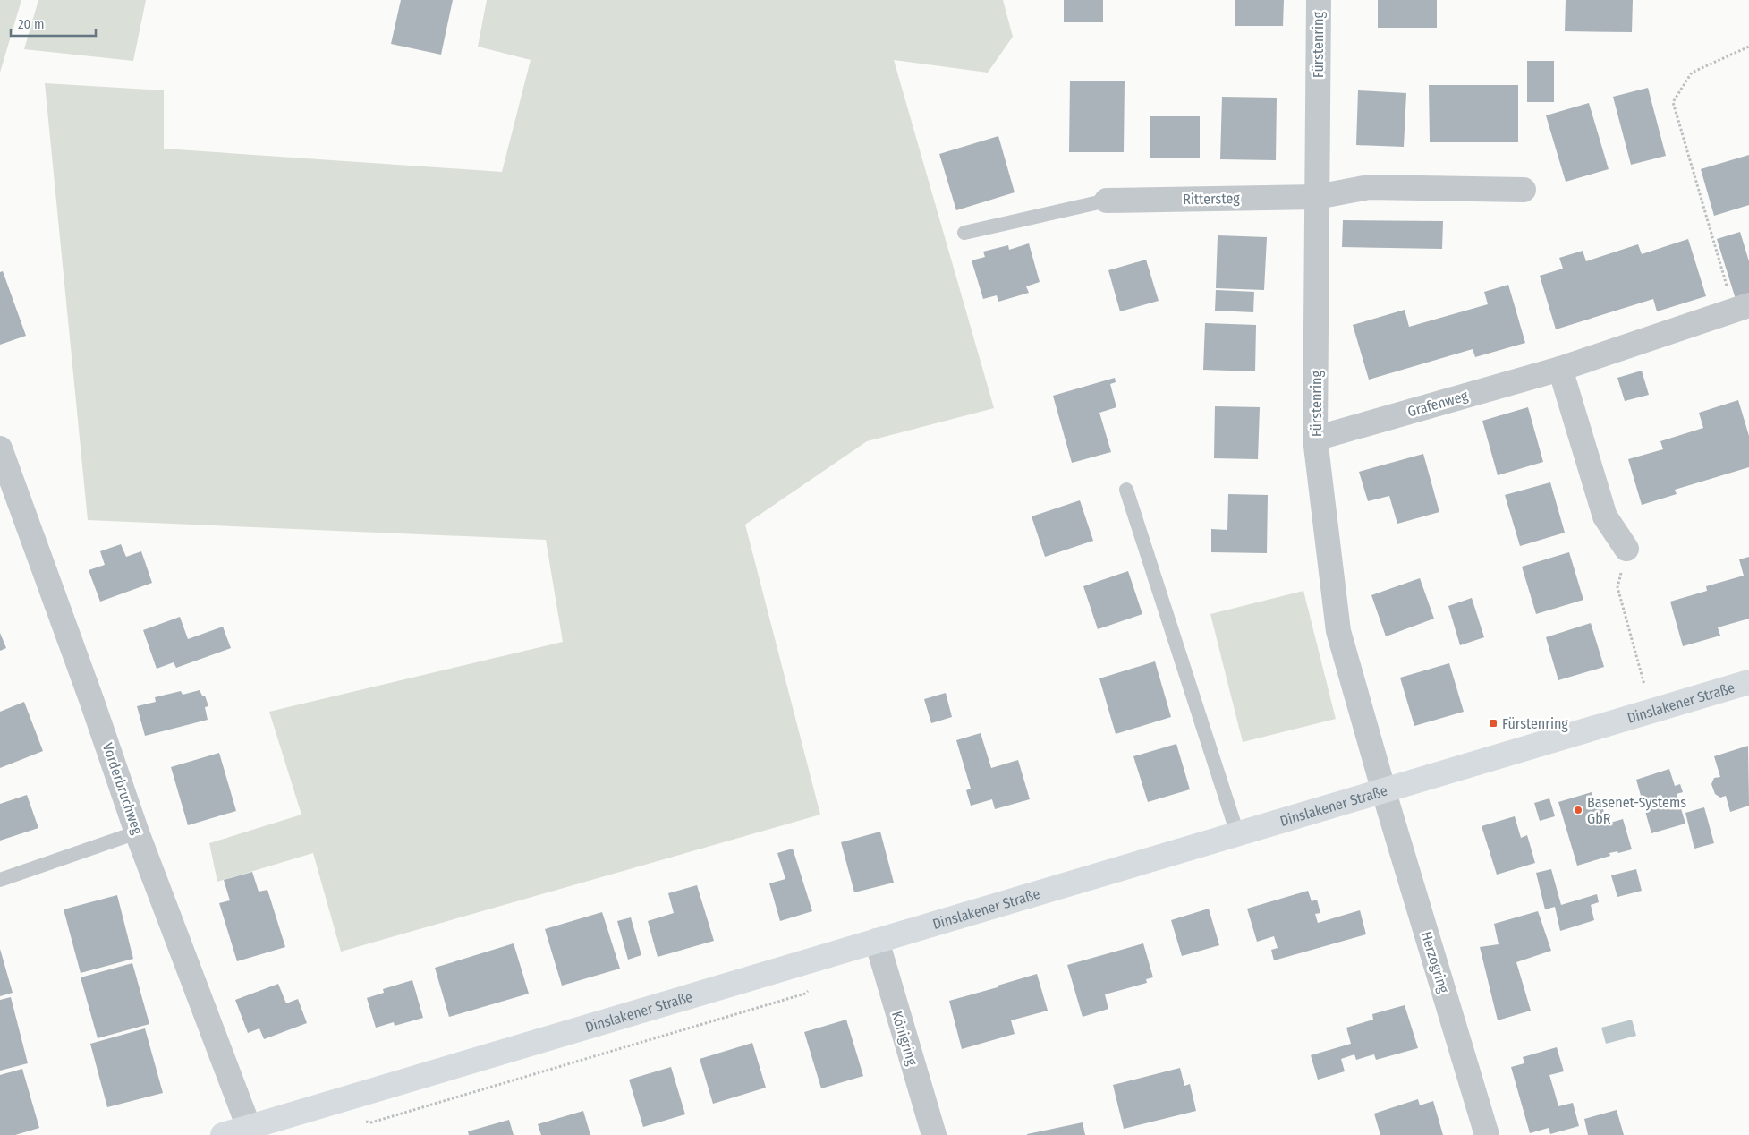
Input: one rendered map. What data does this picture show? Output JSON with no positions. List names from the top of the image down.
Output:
{
  "streets": {
    "main road": ["Dinslakener Straße"],
    "street": [
      "Fürstenring",
      "Rittersteg",
      "Grafenweg",
      "Vorderbruchweg",
      "Herzogring",
      "Königring"
    ]
  },
  "crossings": [
    ["Fürstenring", "Rittersteg"],
    ["Fürstenring", "Grafenweg"],
    ["Fürstenring", "Dinslakener Straße"],
    ["Fürstenring", "Herzogring"],
    ["Dinslakener Straße", "Vorderbruchweg"],
    ["Dinslakener Straße", "Herzogring"],
    ["Dinslakener Straße", "Königring"]
  ],
  "places": {
    "transit": ["Fürstenring"],
    "other": ["Basenet-Systems GbR"]
  },
  "scale_bar": "20 m"
}
